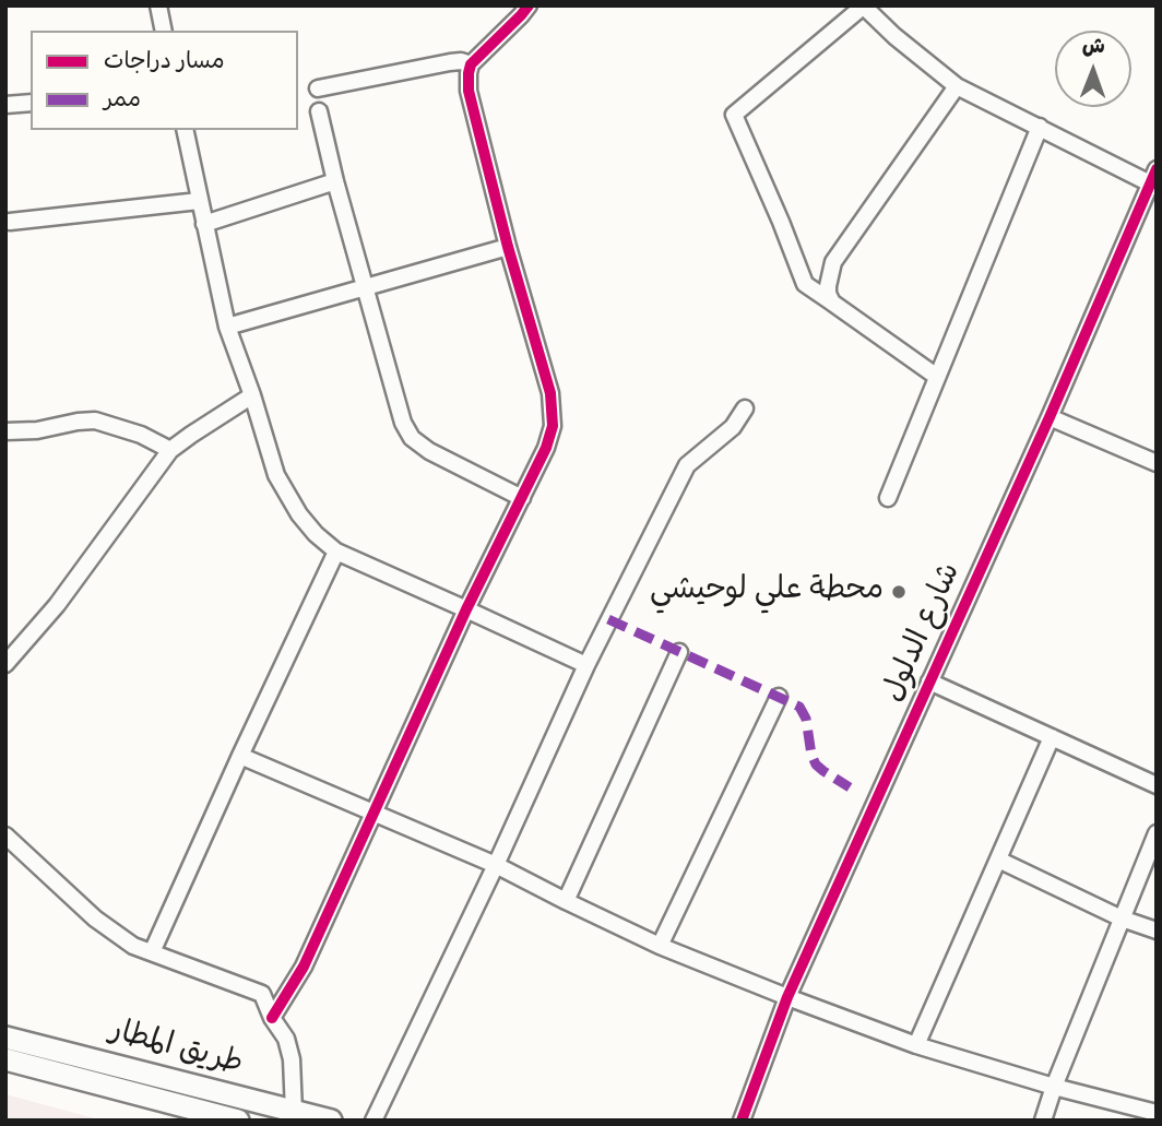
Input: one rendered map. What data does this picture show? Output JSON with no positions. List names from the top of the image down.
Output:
{
  "streets": {
    "highway": ["طريق المطار"],
    "street": ["شارع الدلول"]
  },
  "places": ["محطة علي لوحيشي"],
  "legend": ["مسار دراجات", "ممر"],
  "north": "top"
}
